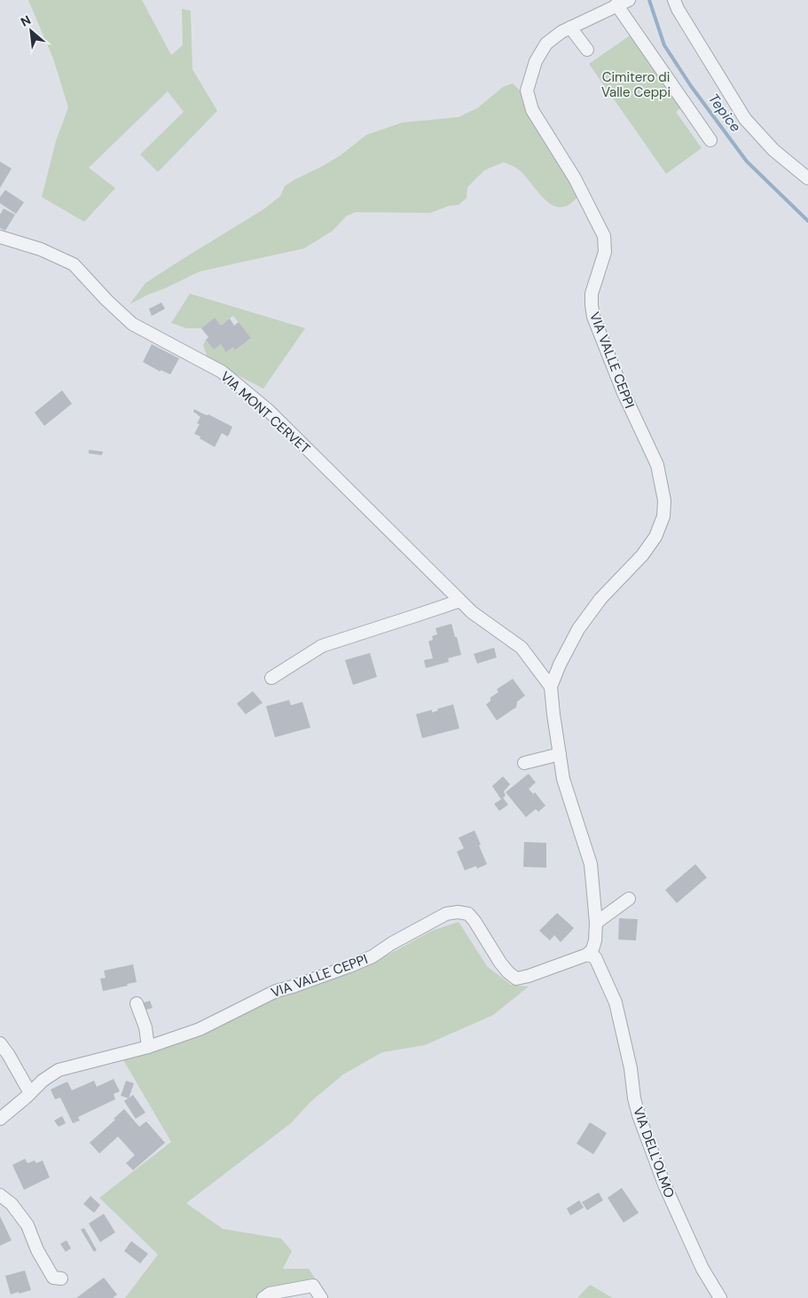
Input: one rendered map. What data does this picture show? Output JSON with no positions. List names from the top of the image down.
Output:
{
  "streets": {
    "street": ["VIA VALLE CEPPI", "VIA MONT CERVET", "VIA DELL'OLMO"]
  },
  "crossings": [
    ["VIA VALLE CEPPI", "VIA MONT CERVET"],
    ["VIA VALLE CEPPI", "VIA DELL'OLMO"]
  ],
  "water": ["Tepice"],
  "parks": ["Cimitero di Valle Ceppi"],
  "north": "top left"
}
